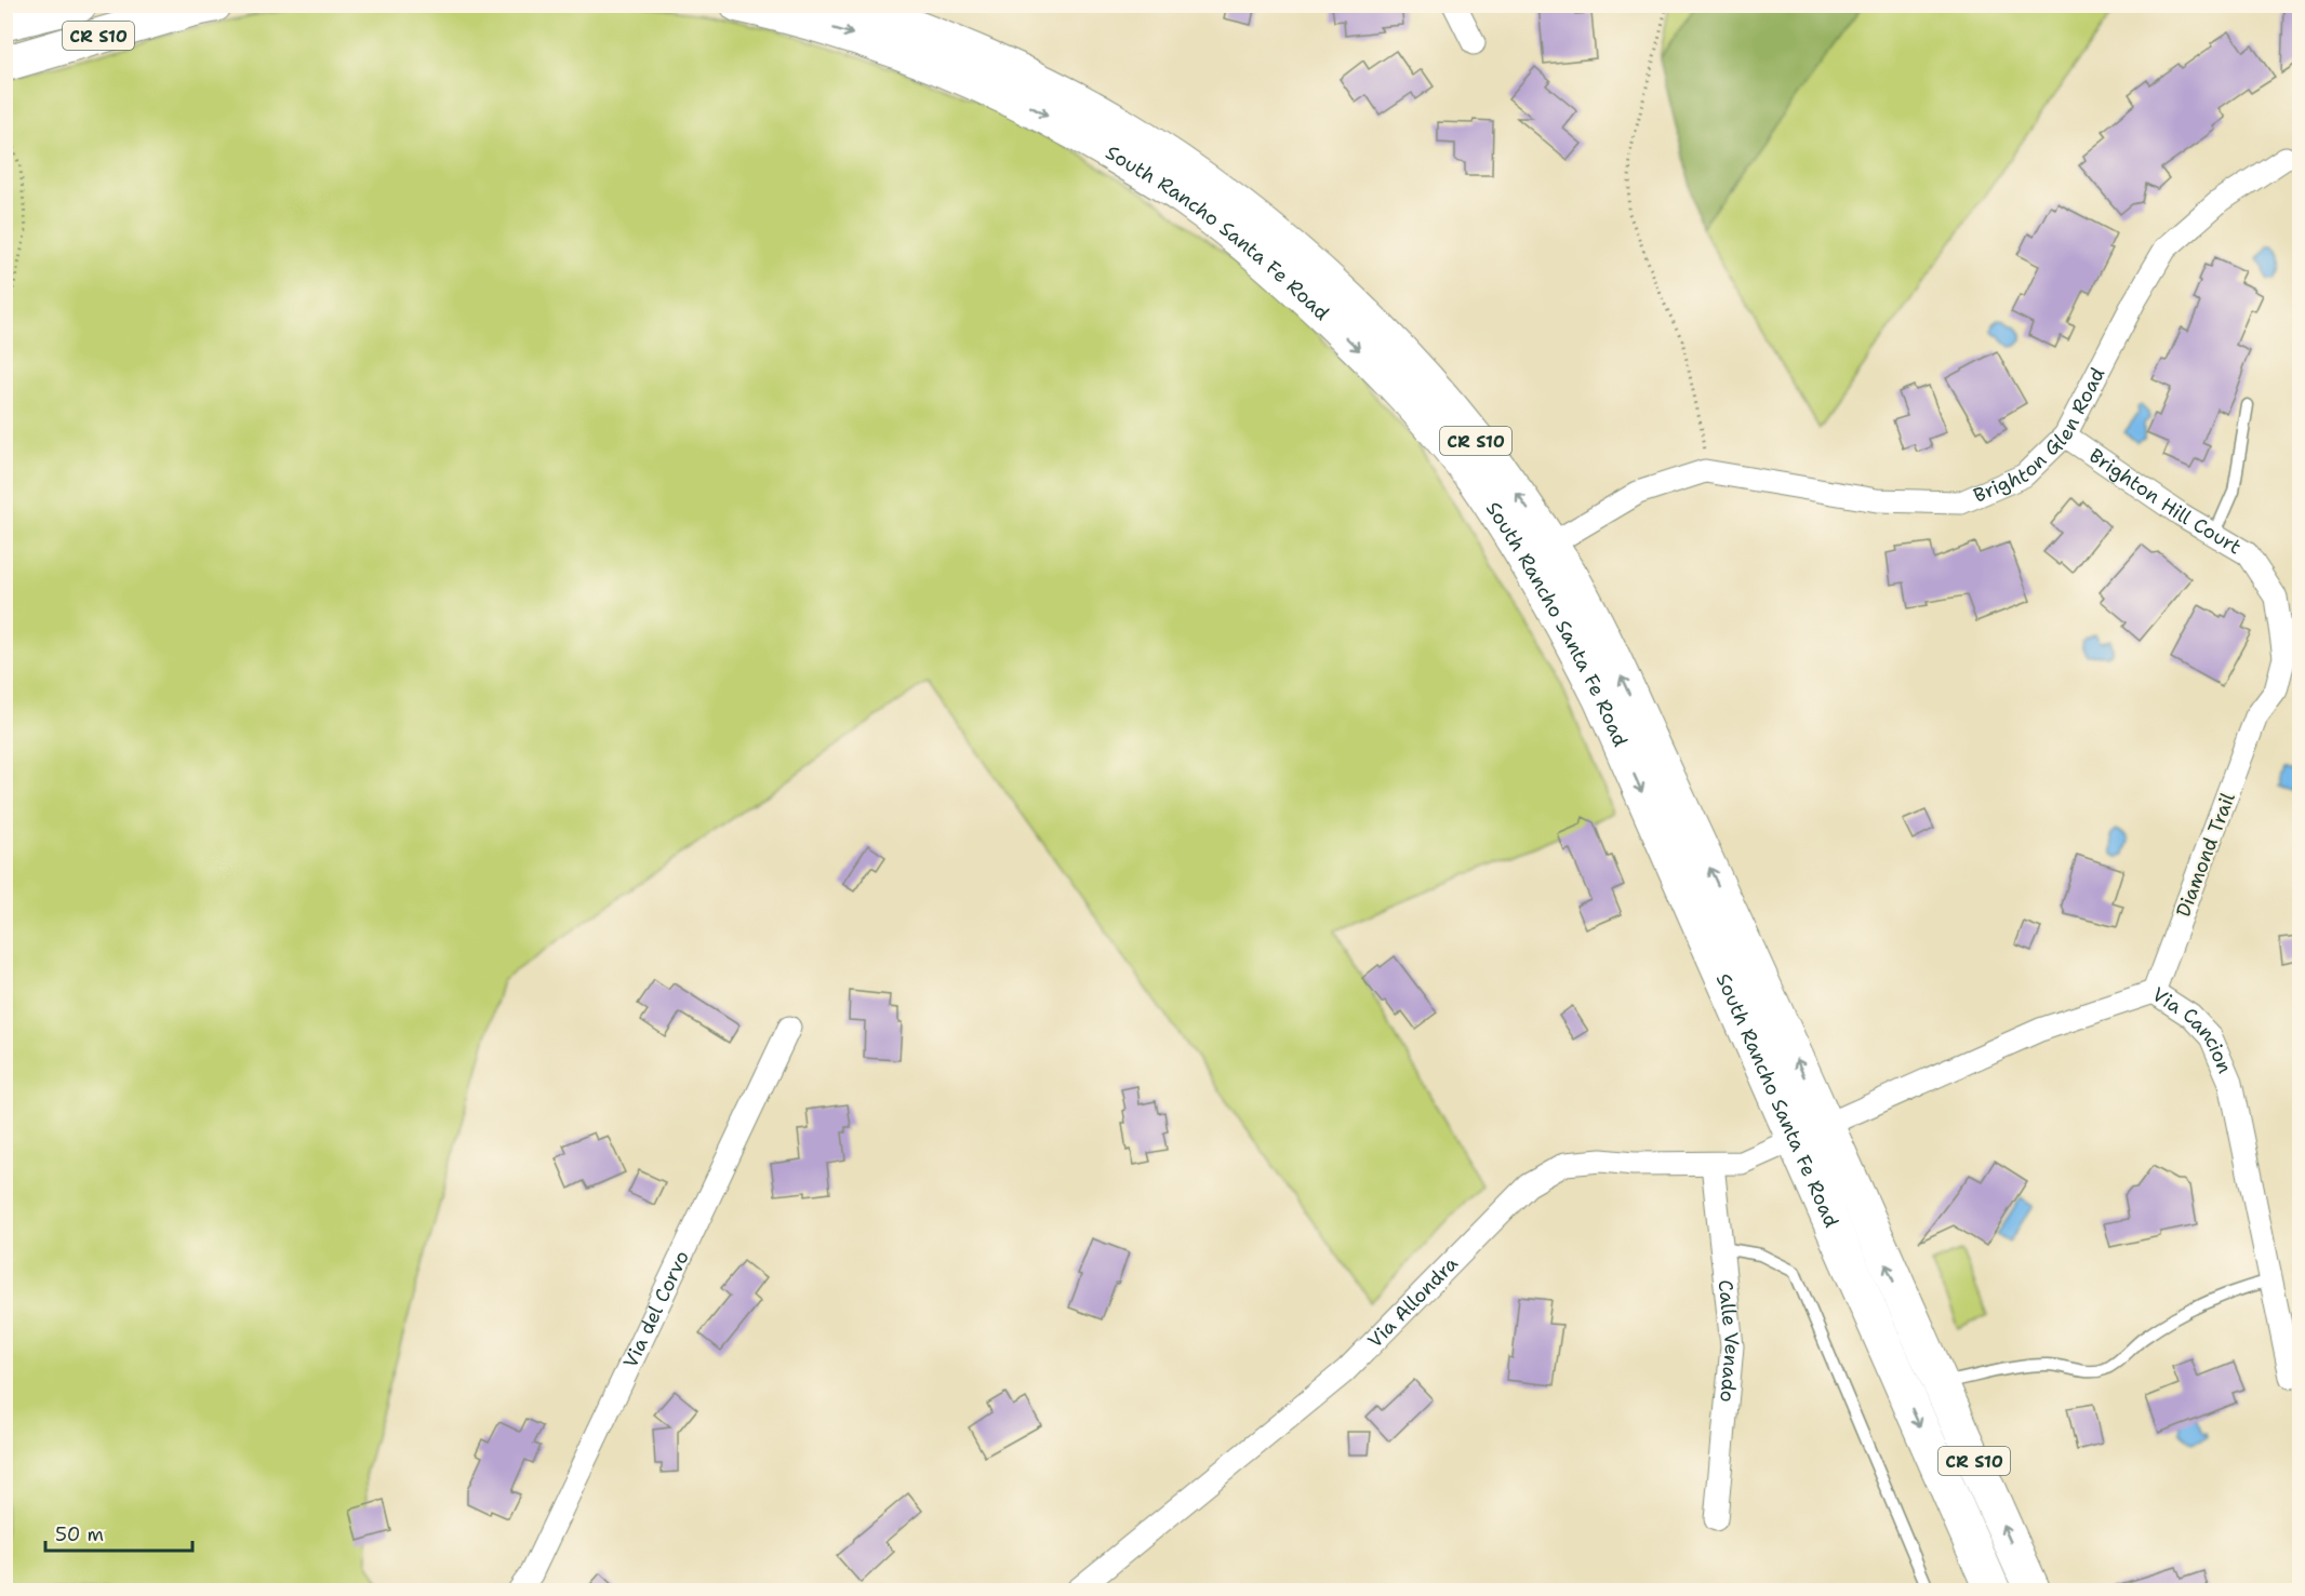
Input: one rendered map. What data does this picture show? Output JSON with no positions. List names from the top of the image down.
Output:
{
  "streets": {
    "main road": ["CR S10", "South Rancho Santa Fe Road"],
    "street": [
      "Brighton Glen Road",
      "Brighton Hill Court",
      "Diamond Trail",
      "Via Cancion",
      "Via Allondra",
      "Via del Corvo",
      "Calle Venado"
    ]
  },
  "crossings": [
    ["South Rancho Santa Fe Road", "Brighton Glen Road"],
    ["South Rancho Santa Fe Road", "Via Cancion"],
    ["South Rancho Santa Fe Road", "Via Allondra"],
    ["Brighton Glen Road", "Brighton Hill Court"],
    ["Brighton Hill Court", "Diamond Trail"],
    ["Diamond Trail", "Via Cancion"],
    ["Via Cancion", "Via Allondra"],
    ["Via Allondra", "Calle Venado"]
  ],
  "scale_bar": "50 m"
}
